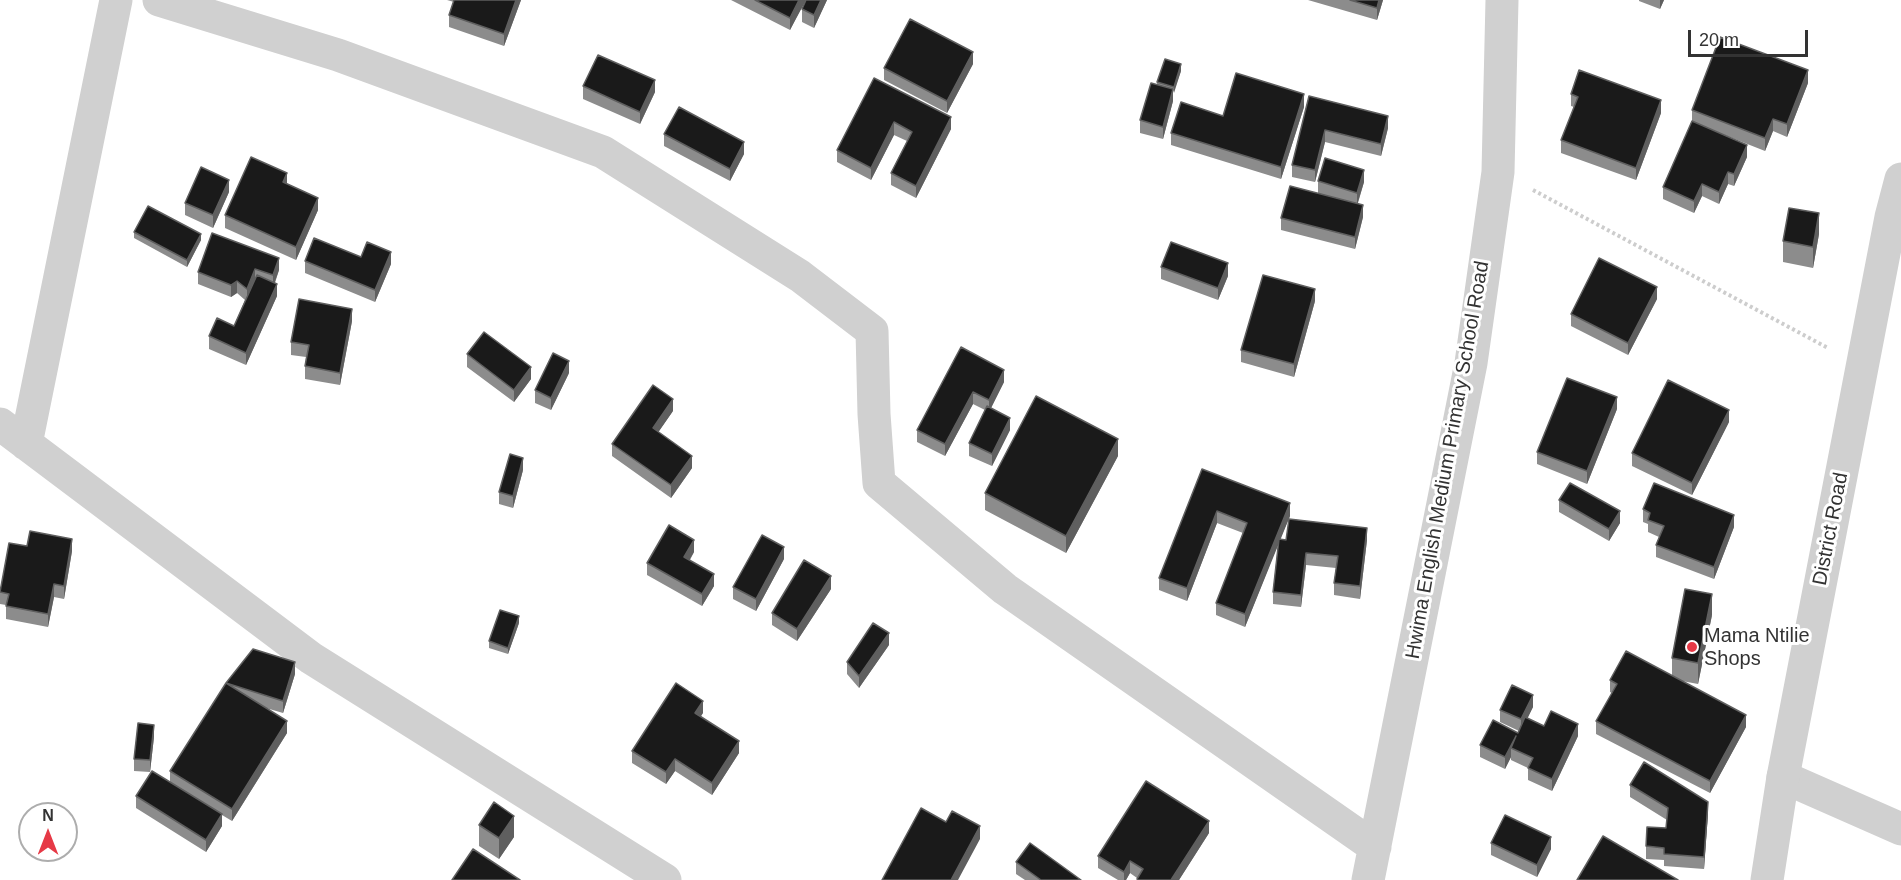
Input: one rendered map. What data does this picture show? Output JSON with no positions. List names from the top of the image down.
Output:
{
  "streets": {
    "street": ["Hwima English Medium Primary School Road", "District Road"]
  },
  "places": ["Mama Ntilie Shops"],
  "scale_bar": "20 m",
  "north": "top"
}
